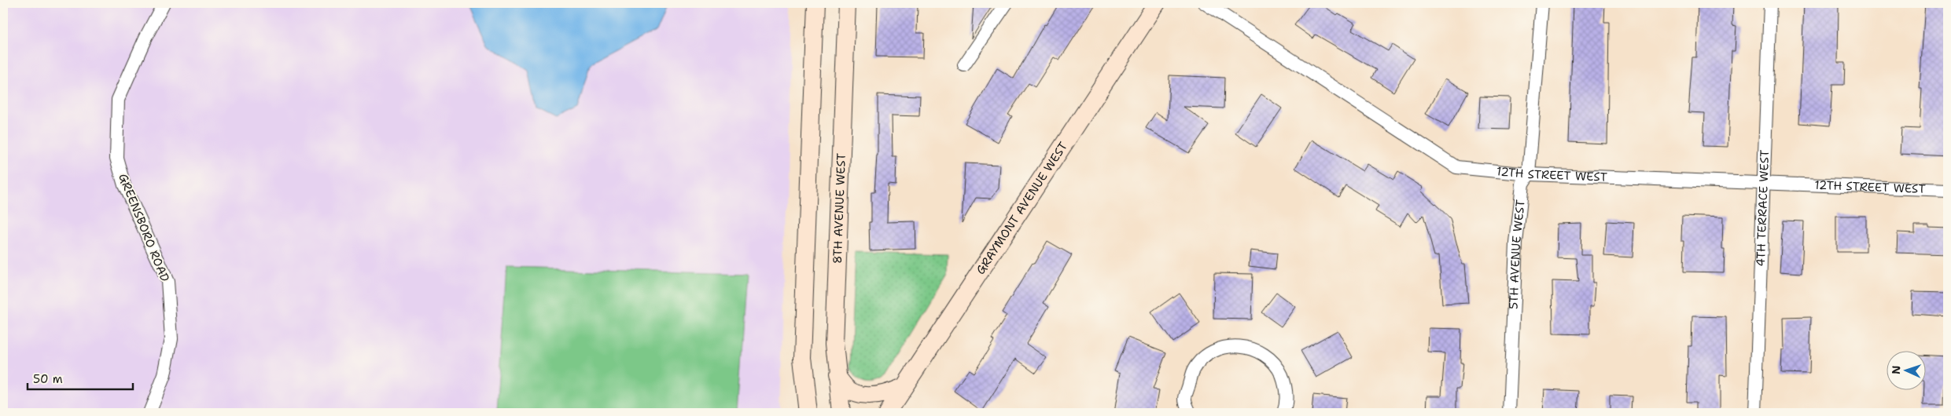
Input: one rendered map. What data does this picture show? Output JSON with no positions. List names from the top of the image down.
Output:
{
  "streets": {
    "main road": ["8TH AVENUE WEST", "GRAYMONT AVENUE WEST"],
    "street": [
      "12TH STREET WEST",
      "4TH TERRACE WEST",
      "GREENSBORO ROAD",
      "5TH AVENUE WEST"
    ]
  },
  "crossings": [
    ["12TH STREET WEST", "4TH TERRACE WEST"],
    ["12TH STREET WEST", "5TH AVENUE WEST"]
  ],
  "scale_bar": "50 m",
  "north": "left"
}
